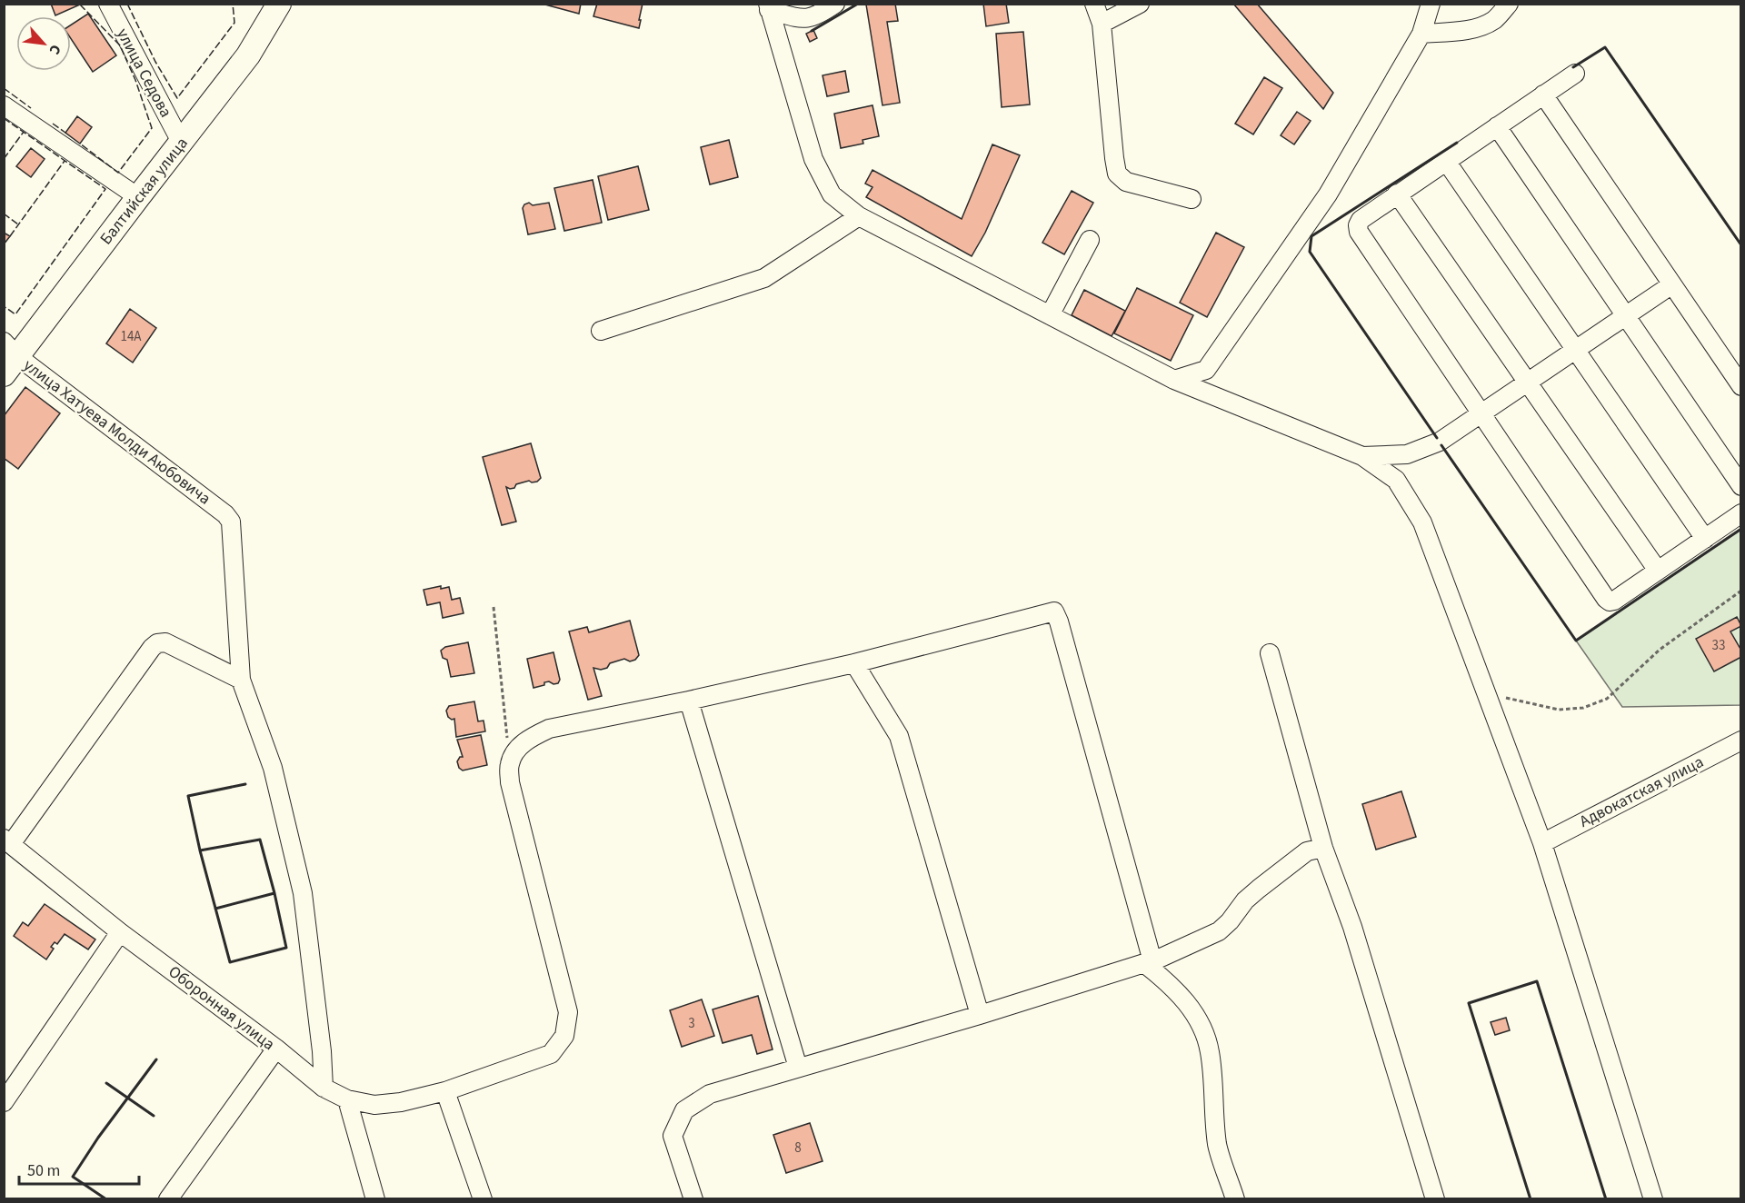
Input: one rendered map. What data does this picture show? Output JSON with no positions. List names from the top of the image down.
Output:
{
  "streets": {
    "main road": ["Балтийская улица"],
    "street": [
      "улица Седова",
      "улица Хатуева Молди Аюбовича",
      "Адвокатская улица",
      "Оборонная улица"
    ]
  },
  "crossings": [
    ["улица Седова", "Балтийская улица"],
    ["Балтийская улица", "улица Хатуева Молди Аюбовича"]
  ],
  "house_numbers": [
    "14А",
    "33",
    "3",
    "8"
  ],
  "scale_bar": "50 m",
  "north": "bottom right"
}
